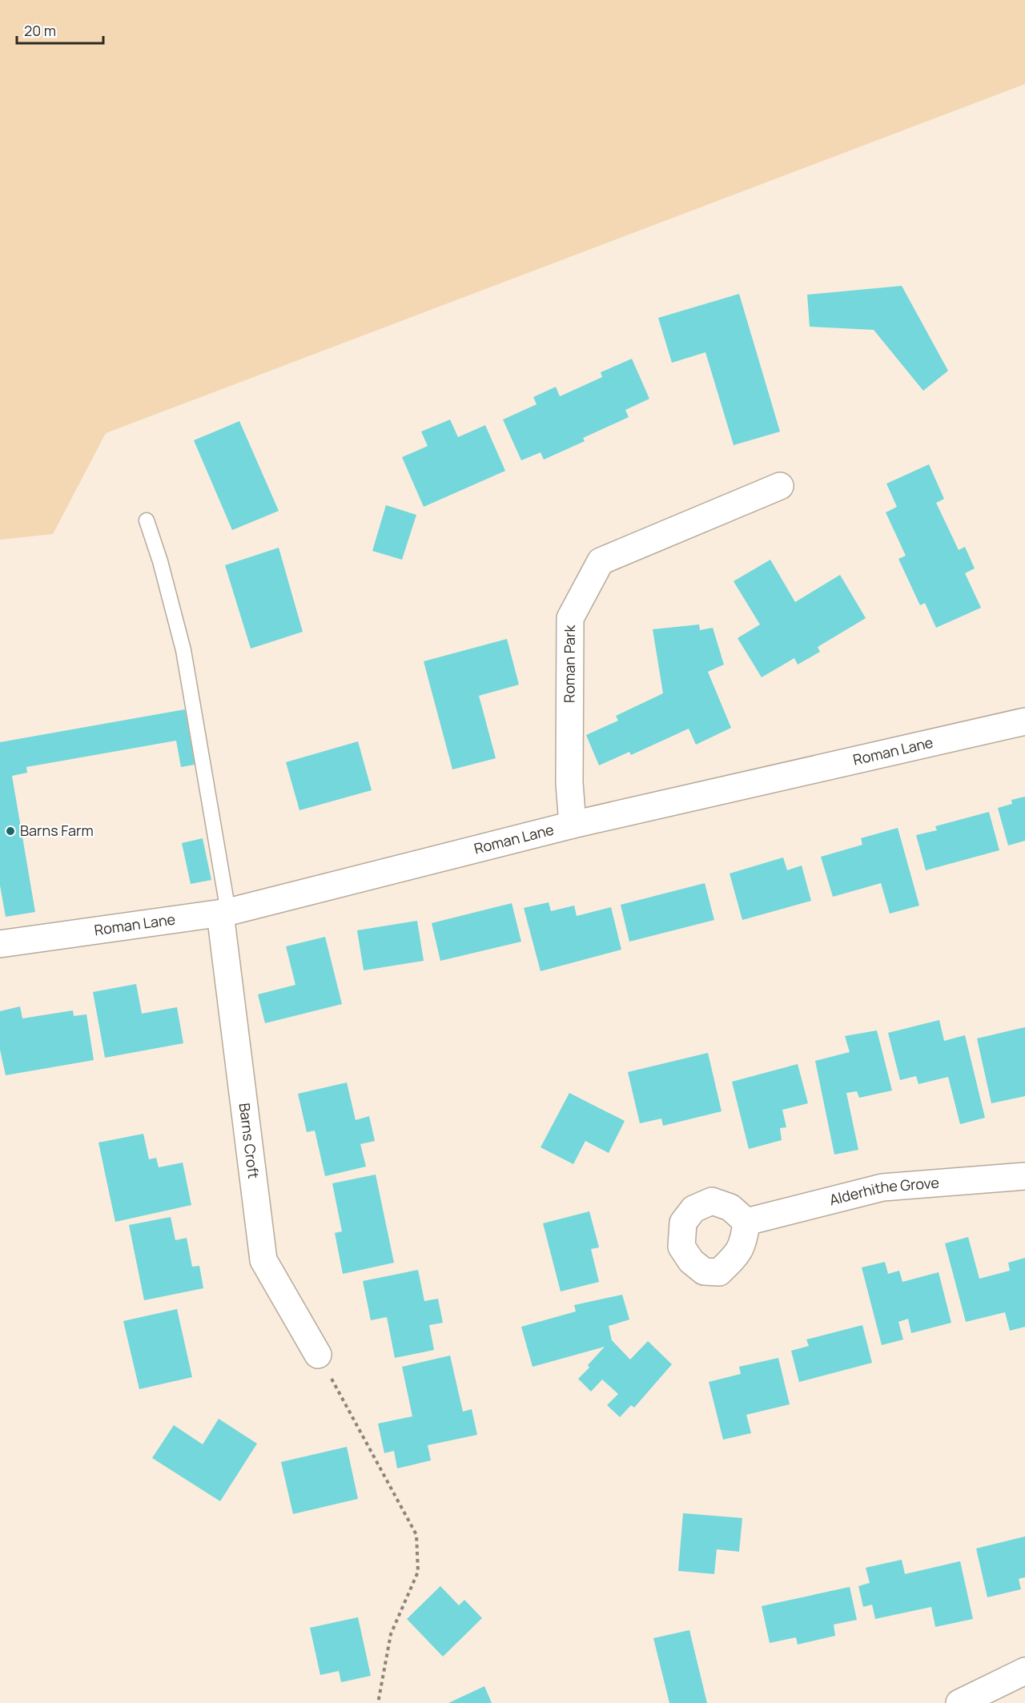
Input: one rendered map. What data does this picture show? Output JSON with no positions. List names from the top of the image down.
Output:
{
  "streets": {
    "street": [
      "Roman Park",
      "Roman Lane",
      "Barns Croft",
      "Alderhithe Grove"
    ]
  },
  "crossings": [
    ["Roman Park", "Roman Lane"],
    ["Roman Lane", "Barns Croft"]
  ],
  "places": ["Barns Farm"],
  "scale_bar": "20 m"
}
